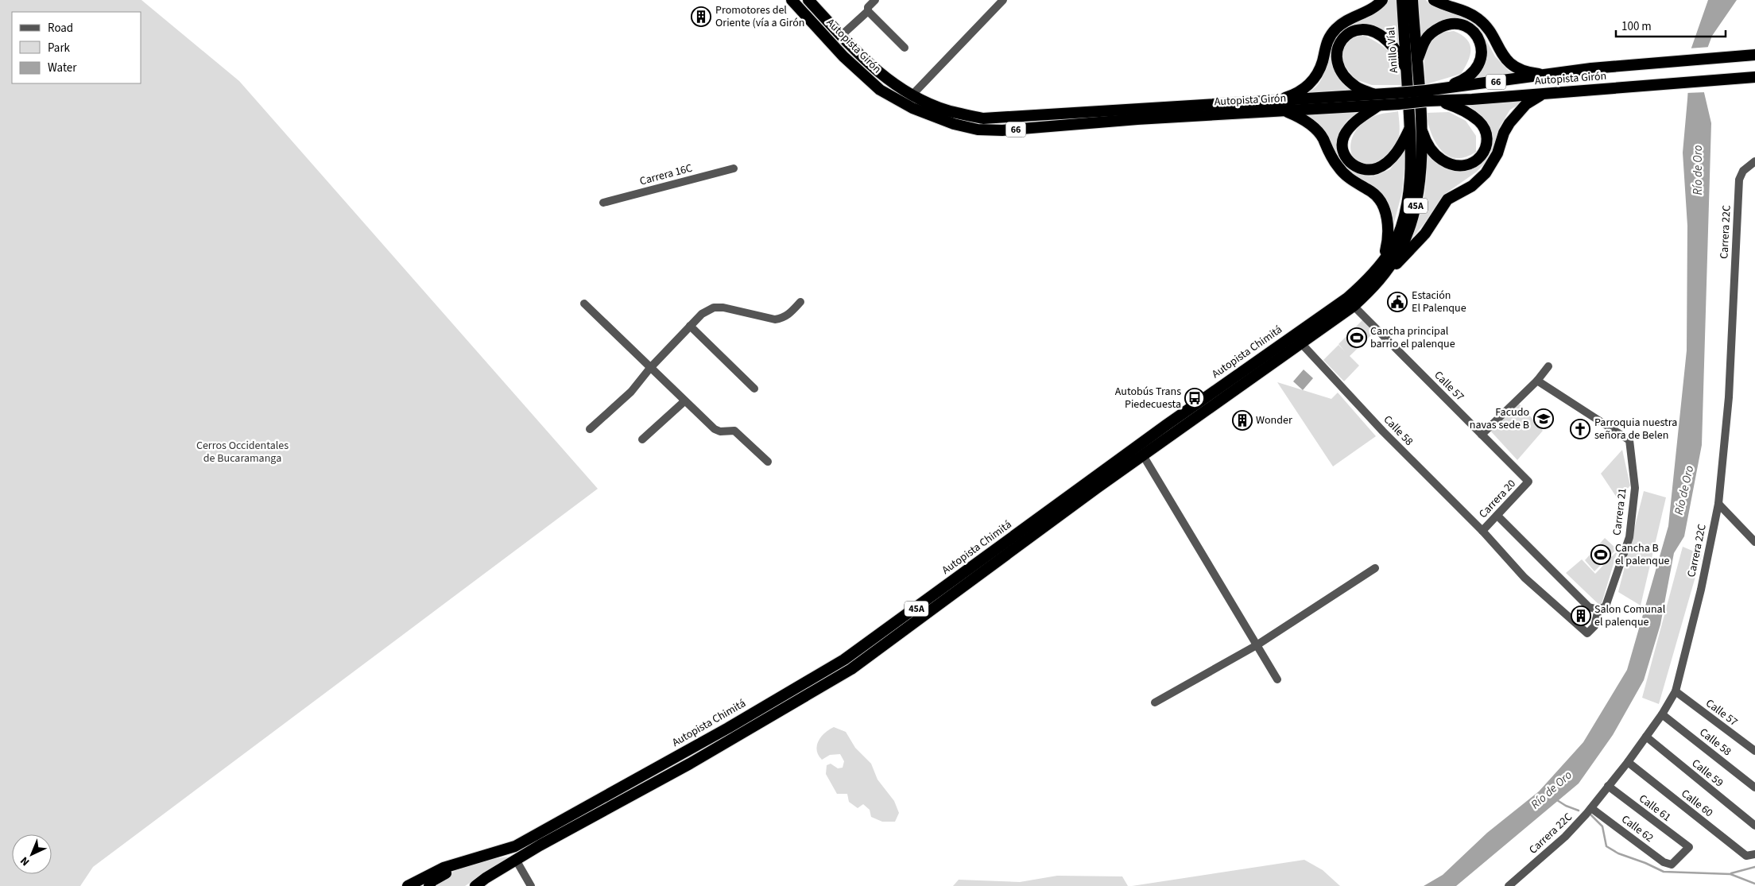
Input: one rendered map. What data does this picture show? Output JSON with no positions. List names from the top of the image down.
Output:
{
  "streets": {
    "highway": [
      "Autopista Girón",
      "Anillo Víal",
      "66",
      "45A",
      "Autopista Chimitá"
    ],
    "street": [
      "Carrera 16C",
      "Carrera 22C",
      "Calle 57",
      "Calle 58",
      "Carrera 20",
      "Carrera 21",
      "Calle 59",
      "Calle 60",
      "Calle 61",
      "Calle 62"
    ]
  },
  "crossings": [
    ["Autopista Girón", "Anillo Víal"],
    ["Autopista Girón", "Autopista Chimitá"],
    ["Anillo Víal", "Autopista Chimitá"],
    ["Carrera 22C", "Calle 57"],
    ["Carrera 22C", "Calle 58"],
    ["Carrera 22C", "Calle 59"],
    ["Carrera 22C", "Calle 60"],
    ["Carrera 22C", "Calle 61"],
    ["Carrera 22C", "Calle 62"],
    ["Autopista Chimitá", "Calle 57"],
    ["Autopista Chimitá", "Calle 58"],
    ["Calle 57", "Carrera 20"],
    ["Calle 58", "Carrera 20"],
    ["Calle 58", "Carrera 21"],
    ["Calle 61", "Calle 62"]
  ],
  "water": ["Río de Oro"],
  "parks": ["Cerros Occidentales de Bucaramanga"],
  "places": {
    "building": ["Promotores del Oriente (vía a Girón", "Wonder", "Salon Comunal el palenque"],
    "public building": ["Estación El Palenque"],
    "sports": ["Cancha principal barrio el palenque", "Cancha B el palenque"],
    "bus stop": ["Autobús Trans Piedecuesta"],
    "school or university": ["Facudo navas sede B"],
    "church": ["Parroquia nuestra señora de Belen"]
  },
  "legend": ["Road", "Park", "Water"],
  "scale_bar": "100 m",
  "north": "bottom left"
}
